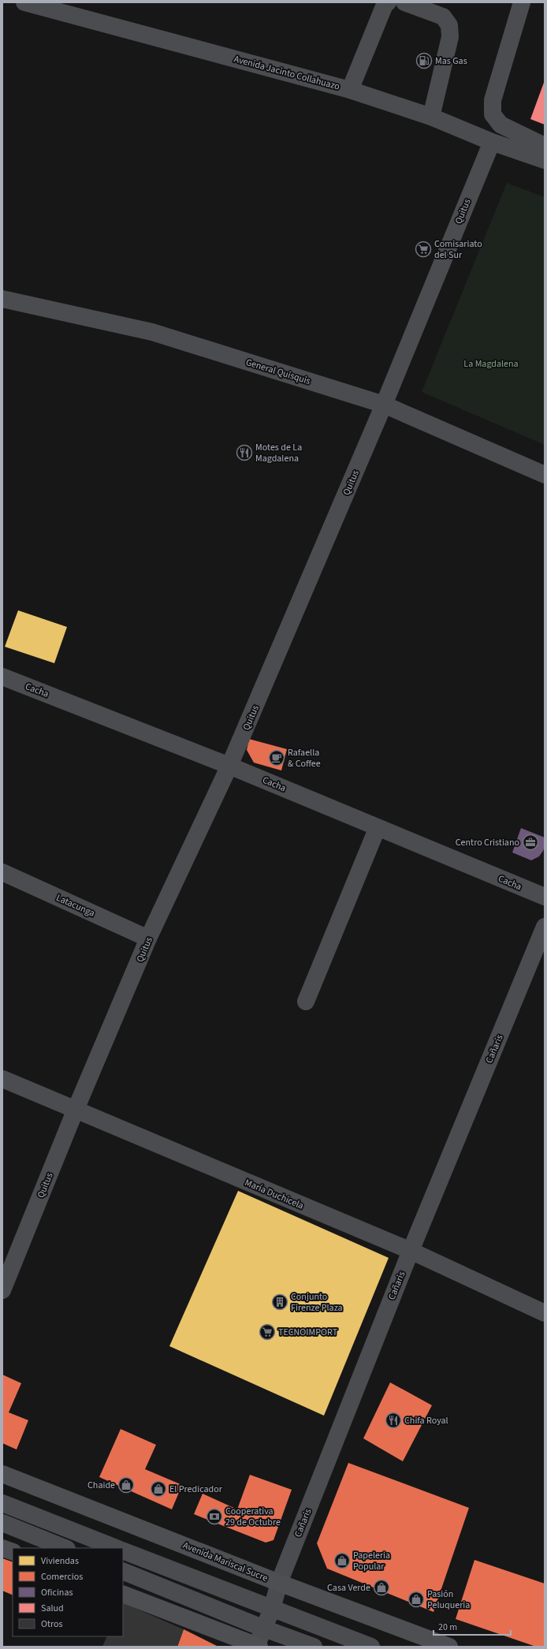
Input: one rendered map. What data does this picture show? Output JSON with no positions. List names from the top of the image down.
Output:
{
  "streets": {
    "main road": ["Avenida Mariscal Sucre"],
    "street": [
      "Avenida Jacinto Collahuazo",
      "Quitus",
      "General Quisquis",
      "Cacha",
      "Latacunga",
      "Cañaris",
      "María Duchicela"
    ]
  },
  "crossings": [
    ["Avenida Jacinto Collahuazo", "Quitus"],
    ["Quitus", "General Quisquis"],
    ["Quitus", "Cacha"],
    ["Quitus", "Latacunga"],
    ["Quitus", "María Duchicela"],
    ["Cañaris", "María Duchicela"],
    ["Cañaris", "Avenida Mariscal Sucre"]
  ],
  "parks": ["La Magdalena"],
  "places": {
    "fuel station": ["Mas Gas"],
    "supermarket": ["Comisariato del Sur", "TECNOIMPORT"],
    "restaurant": ["Motes de La Magdalena", "Chifa Royal"],
    "cafe": ["Rafaella & Coffee"],
    "office": ["Centro Cristiano"],
    "building": ["Conjunto Firenze Plaza"],
    "shop": [
      "Chaide",
      "El Predicador",
      "Papeleria Popular",
      "Casa Verde",
      "Pasión Peluqueria"
    ],
    "bank": ["Cooperativa 29 de Octubre"]
  },
  "legend": [
    "Viviendas",
    "Comercios",
    "Oficinas",
    "Salud",
    "Otros"
  ],
  "scale_bar": "20 m"
}
